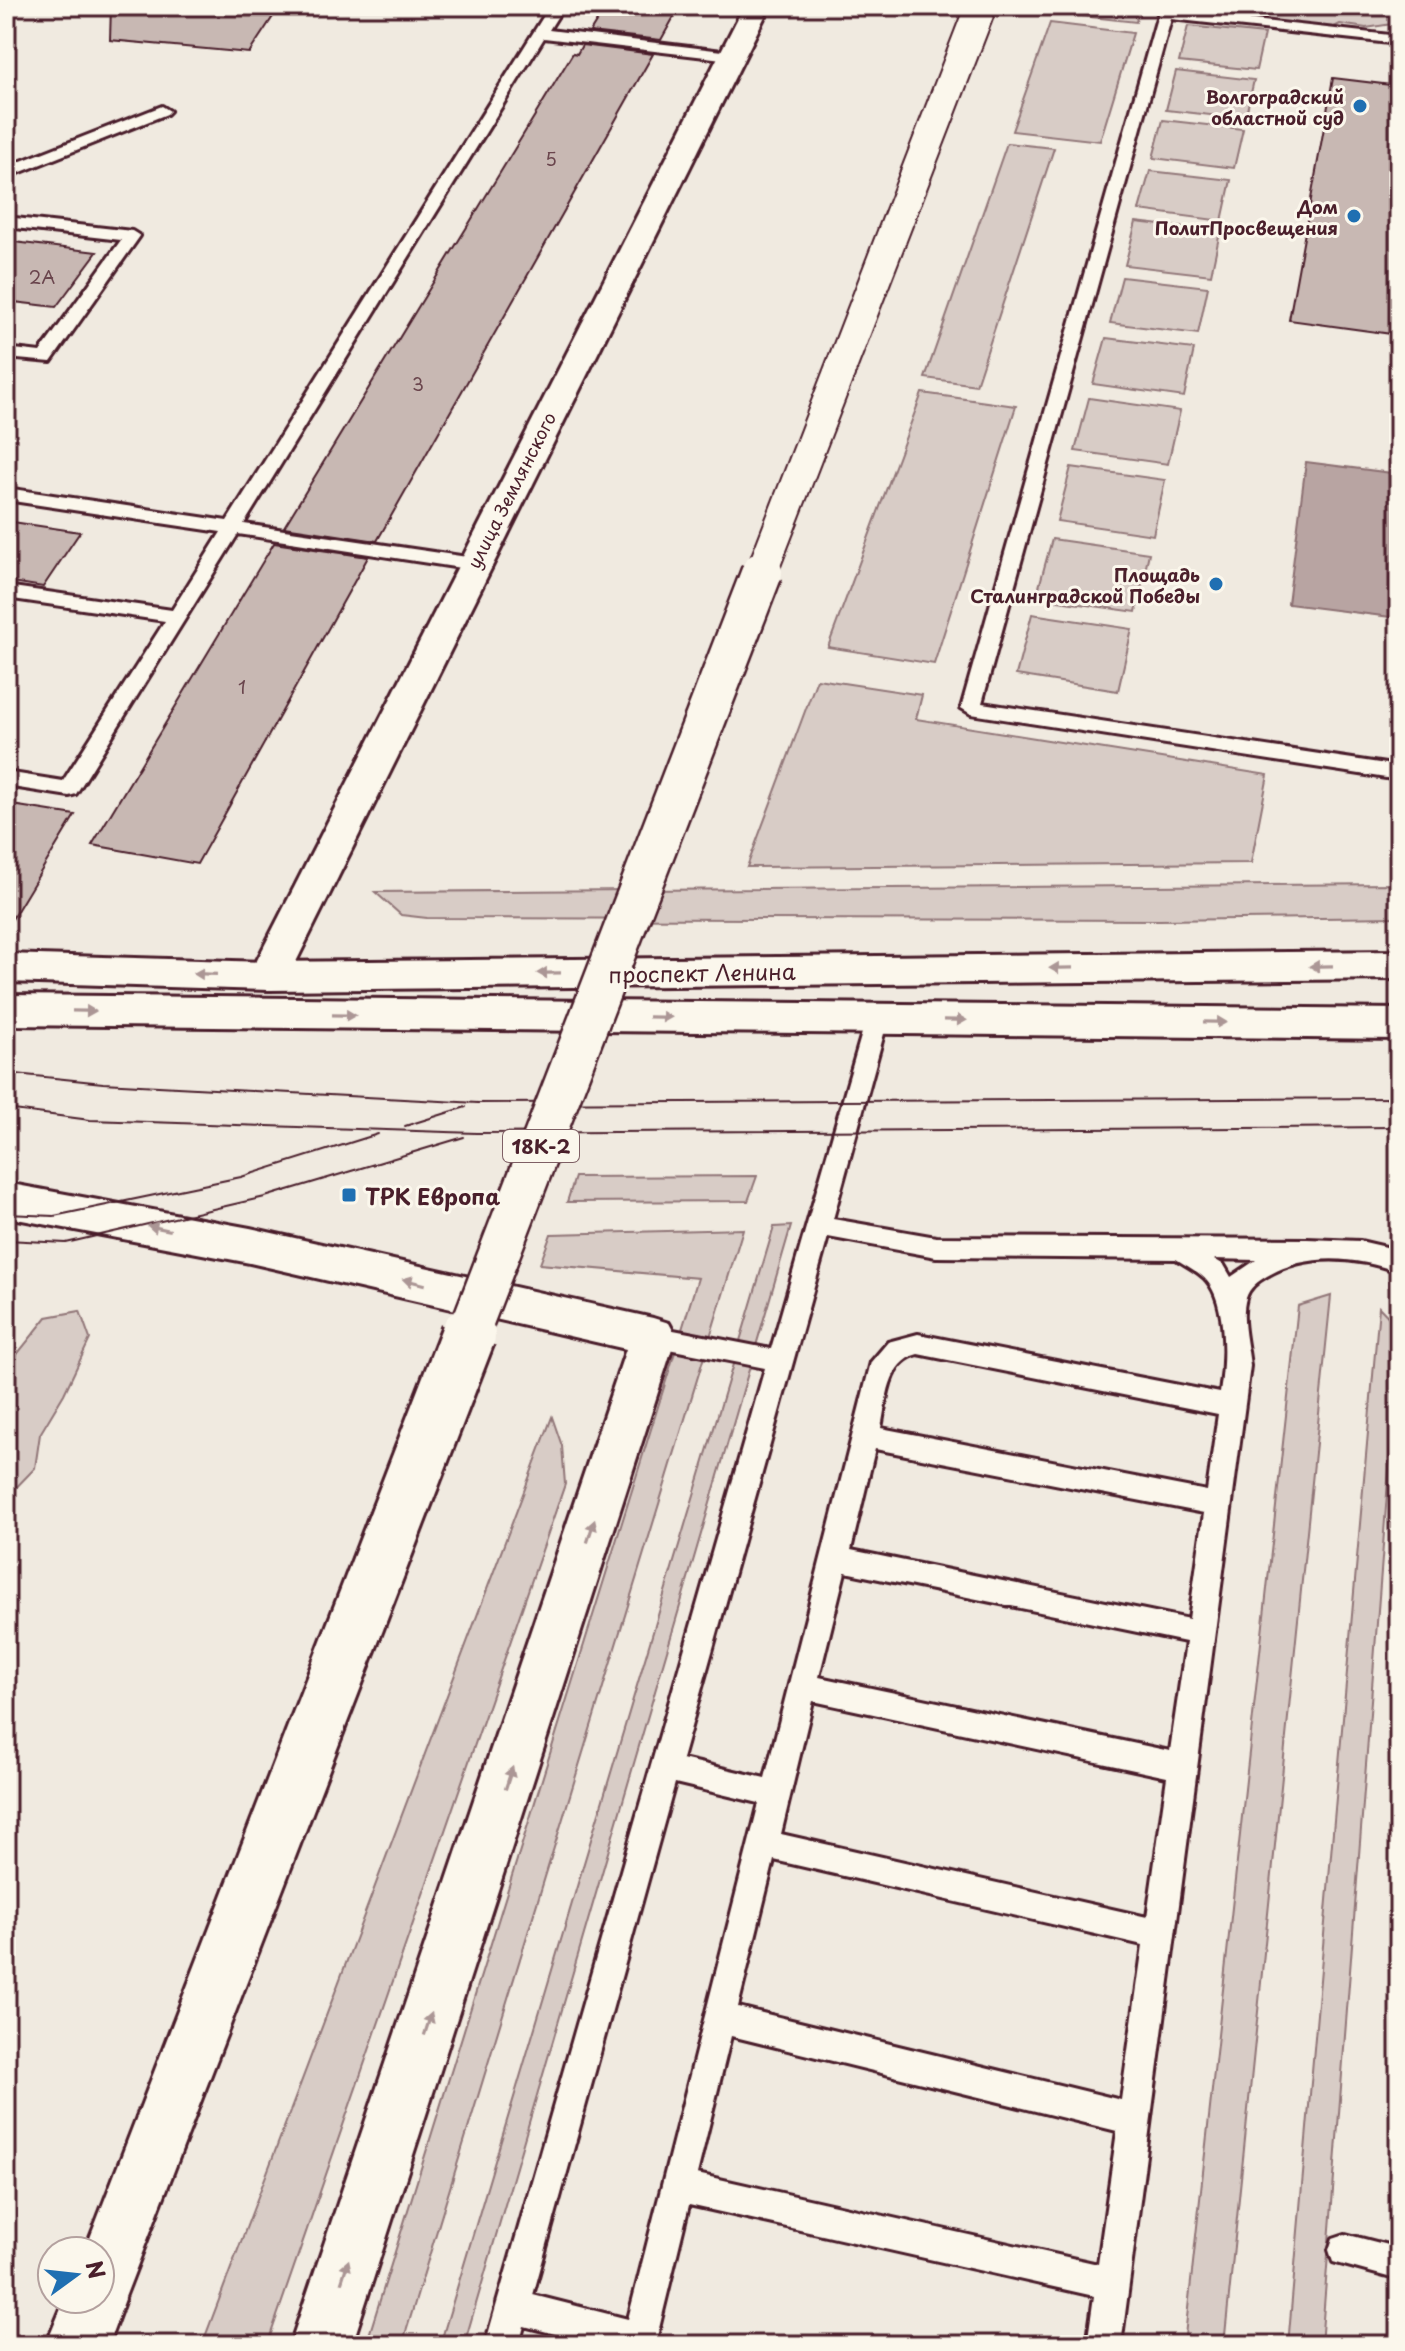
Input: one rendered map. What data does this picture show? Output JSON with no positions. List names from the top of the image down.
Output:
{
  "streets": {
    "main road": ["улица Землянского", "проспект Ленина", "18К-2"]
  },
  "crossings": [
    ["улица Землянского", "проспект Ленина"]
  ],
  "places": {
    "other": ["Волгоградский областной суд", "Дом ПолитПросвещения", "Площадь Сталинградской Победы"],
    "transit": ["ТРК Европа"]
  },
  "house_numbers": [
    "5",
    "2А",
    "3",
    "1"
  ],
  "north": "right"
}
